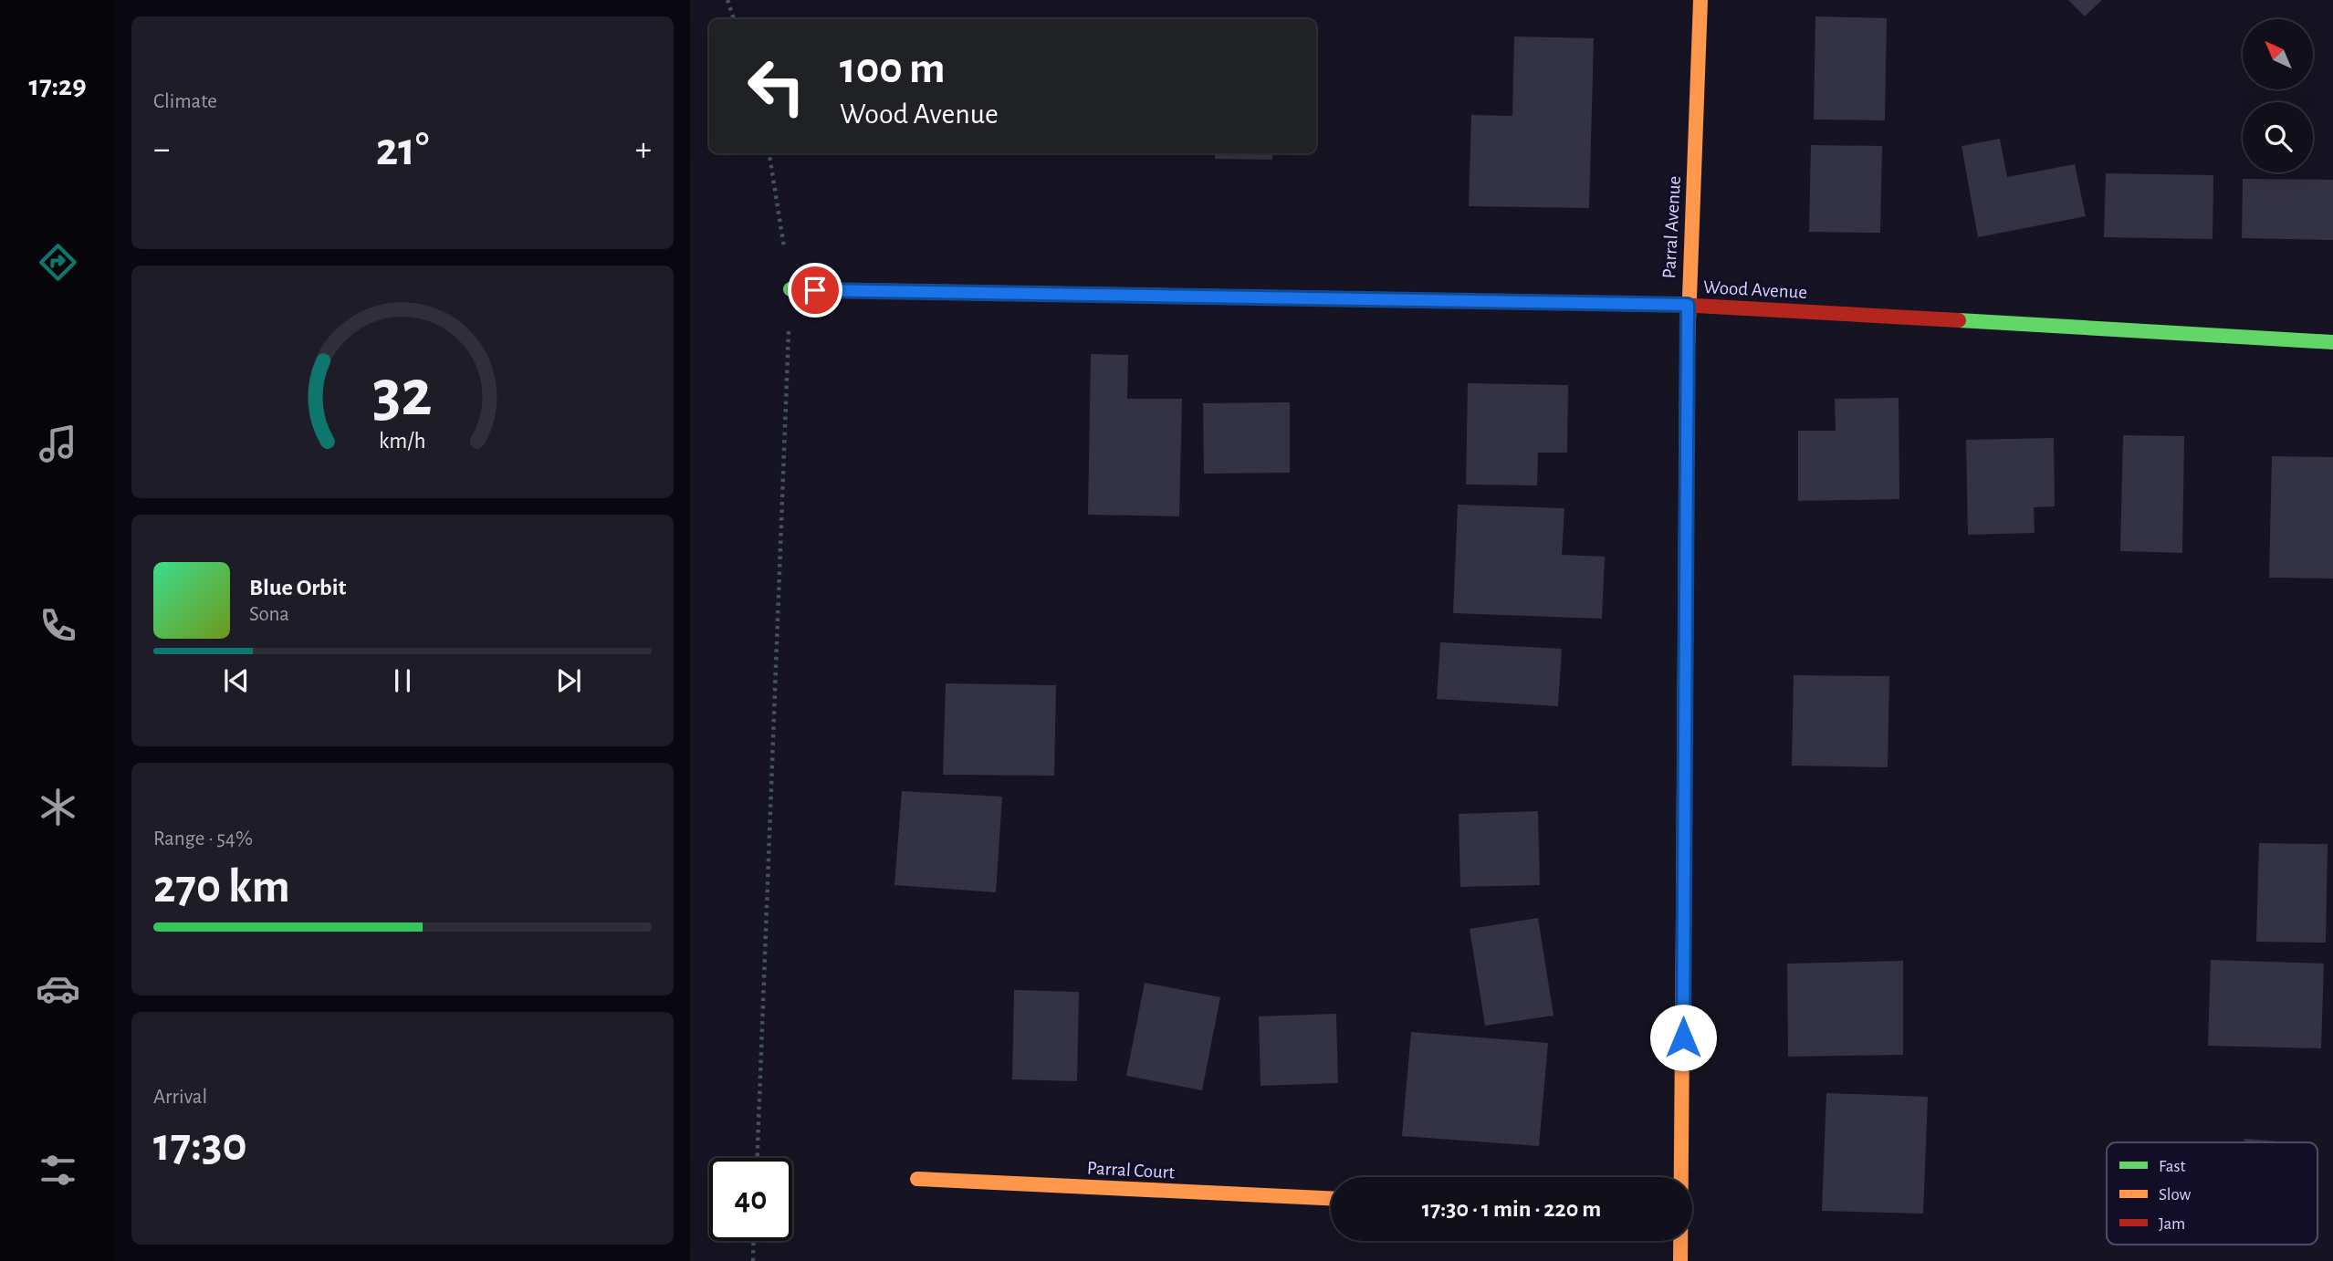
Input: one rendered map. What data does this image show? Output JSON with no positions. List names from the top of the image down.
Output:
{
  "streets": {
    "street": ["Parral Avenue", "Wood Avenue", "Parral Court"]
  },
  "crossings": [
    ["Parral Avenue", "Wood Avenue"]
  ],
  "legend": ["Fast", "Slow", "Jam"],
  "north": "top left",
  "page": {
    "tabs": "17:29",
    "tile": [
      "Climate",
      ["Range · 54%", "270 km"],
      ["Arrival", "17:30"]
    ],
    "turn": ["100 m", "Wood Avenue"],
    "heat": ["−", "21°", "+"],
    "song": ["Blue Orbit", "Sona"],
    "limit": "40",
    "trip": "17:30 · 1 min · 220 m",
    "gauge": ["32", "km/h"]
  }
}
